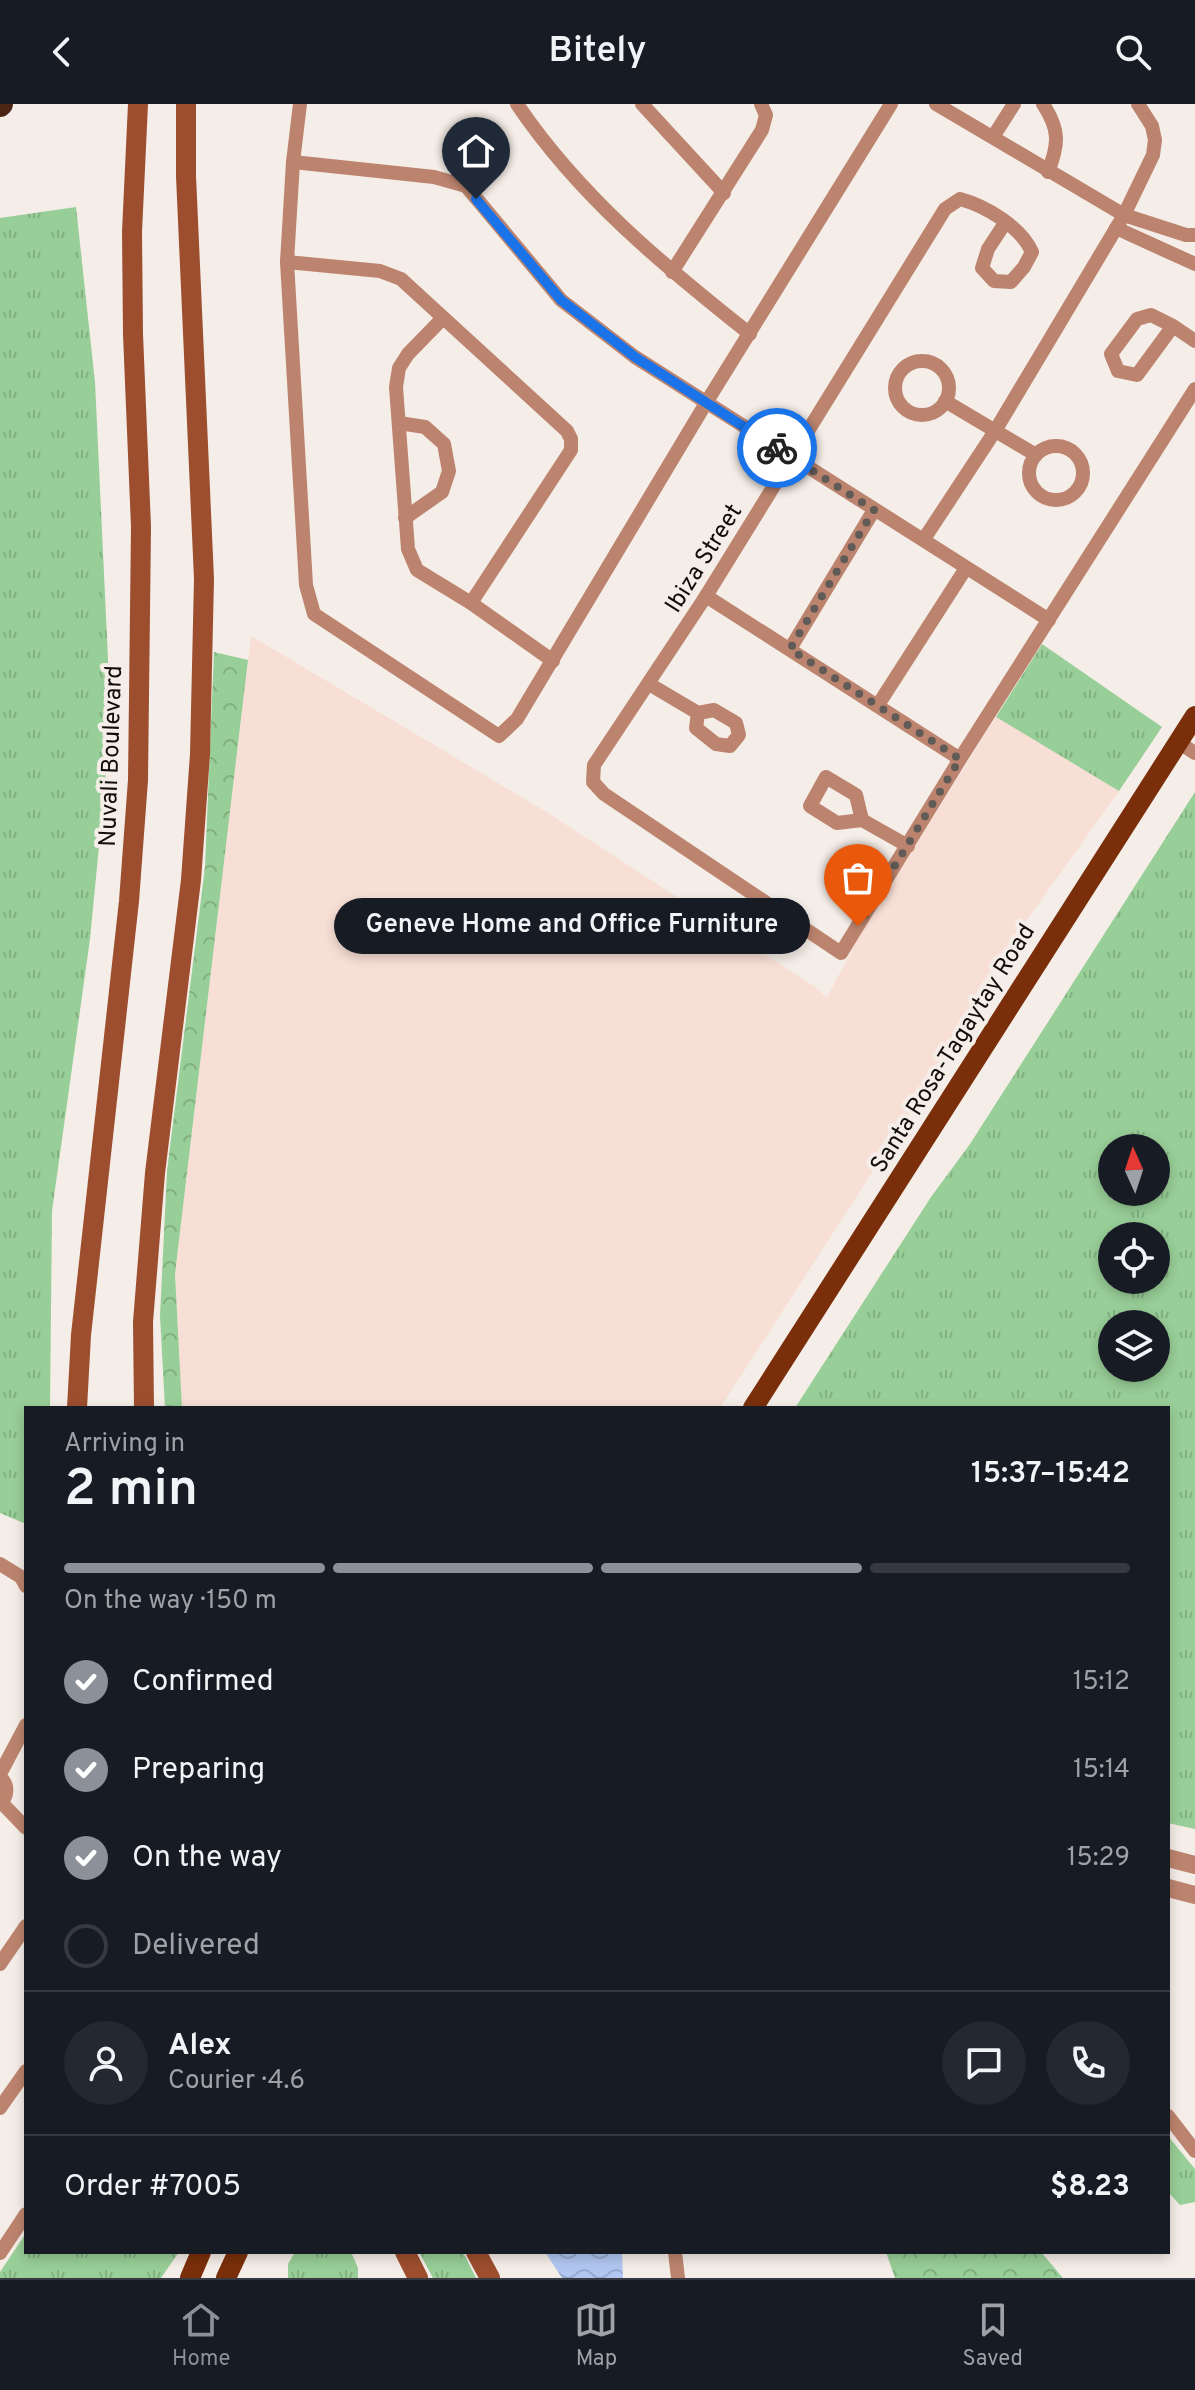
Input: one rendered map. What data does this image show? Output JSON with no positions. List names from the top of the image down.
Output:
{
  "streets": {
    "main road": ["Nuvali Boulevard", "Santa Rosa-Tagaytay Road"],
    "street": ["Ibiza Street"]
  },
  "places": ["Geneve Home and Office Furniture"],
  "north": "top",
  "page": {
    "header": "Bitely",
    "bubble": "Geneve Home and Office Furniture",
    "heading": ["2 min", "Arriving in", "15:37–15:42"],
    "panel": [
      "Alex",
      "Courier · 4.6",
      "Order #7005",
      "$8.23"
    ],
    "bar": "On the way · 150 m",
    "list": [
      ["Confirmed", "15:12"],
      ["Preparing", "15:14"],
      ["On the way", "15:29"],
      "Delivered"
    ],
    "tabs": ["Home", "Map", "Saved"]
  }
}
